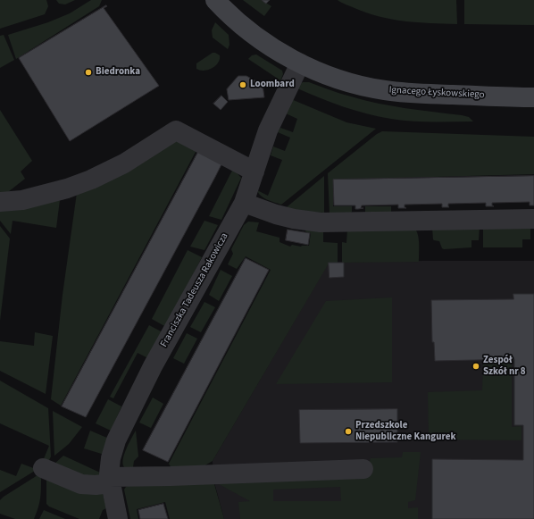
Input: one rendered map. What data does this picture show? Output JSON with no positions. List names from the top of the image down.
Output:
{
  "streets": {
    "street": ["Ignacego Łyskowskiego", "Franciszka Tadeusza Rakowicza"]
  },
  "crossings": [
    ["Ignacego Łyskowskiego", "Franciszka Tadeusza Rakowicza"]
  ],
  "places": [
    "Biedronka",
    "Loombard",
    "Zespół Szkół nr 8",
    "Przedszkole Niepubliczne Kangurek"
  ]
}
